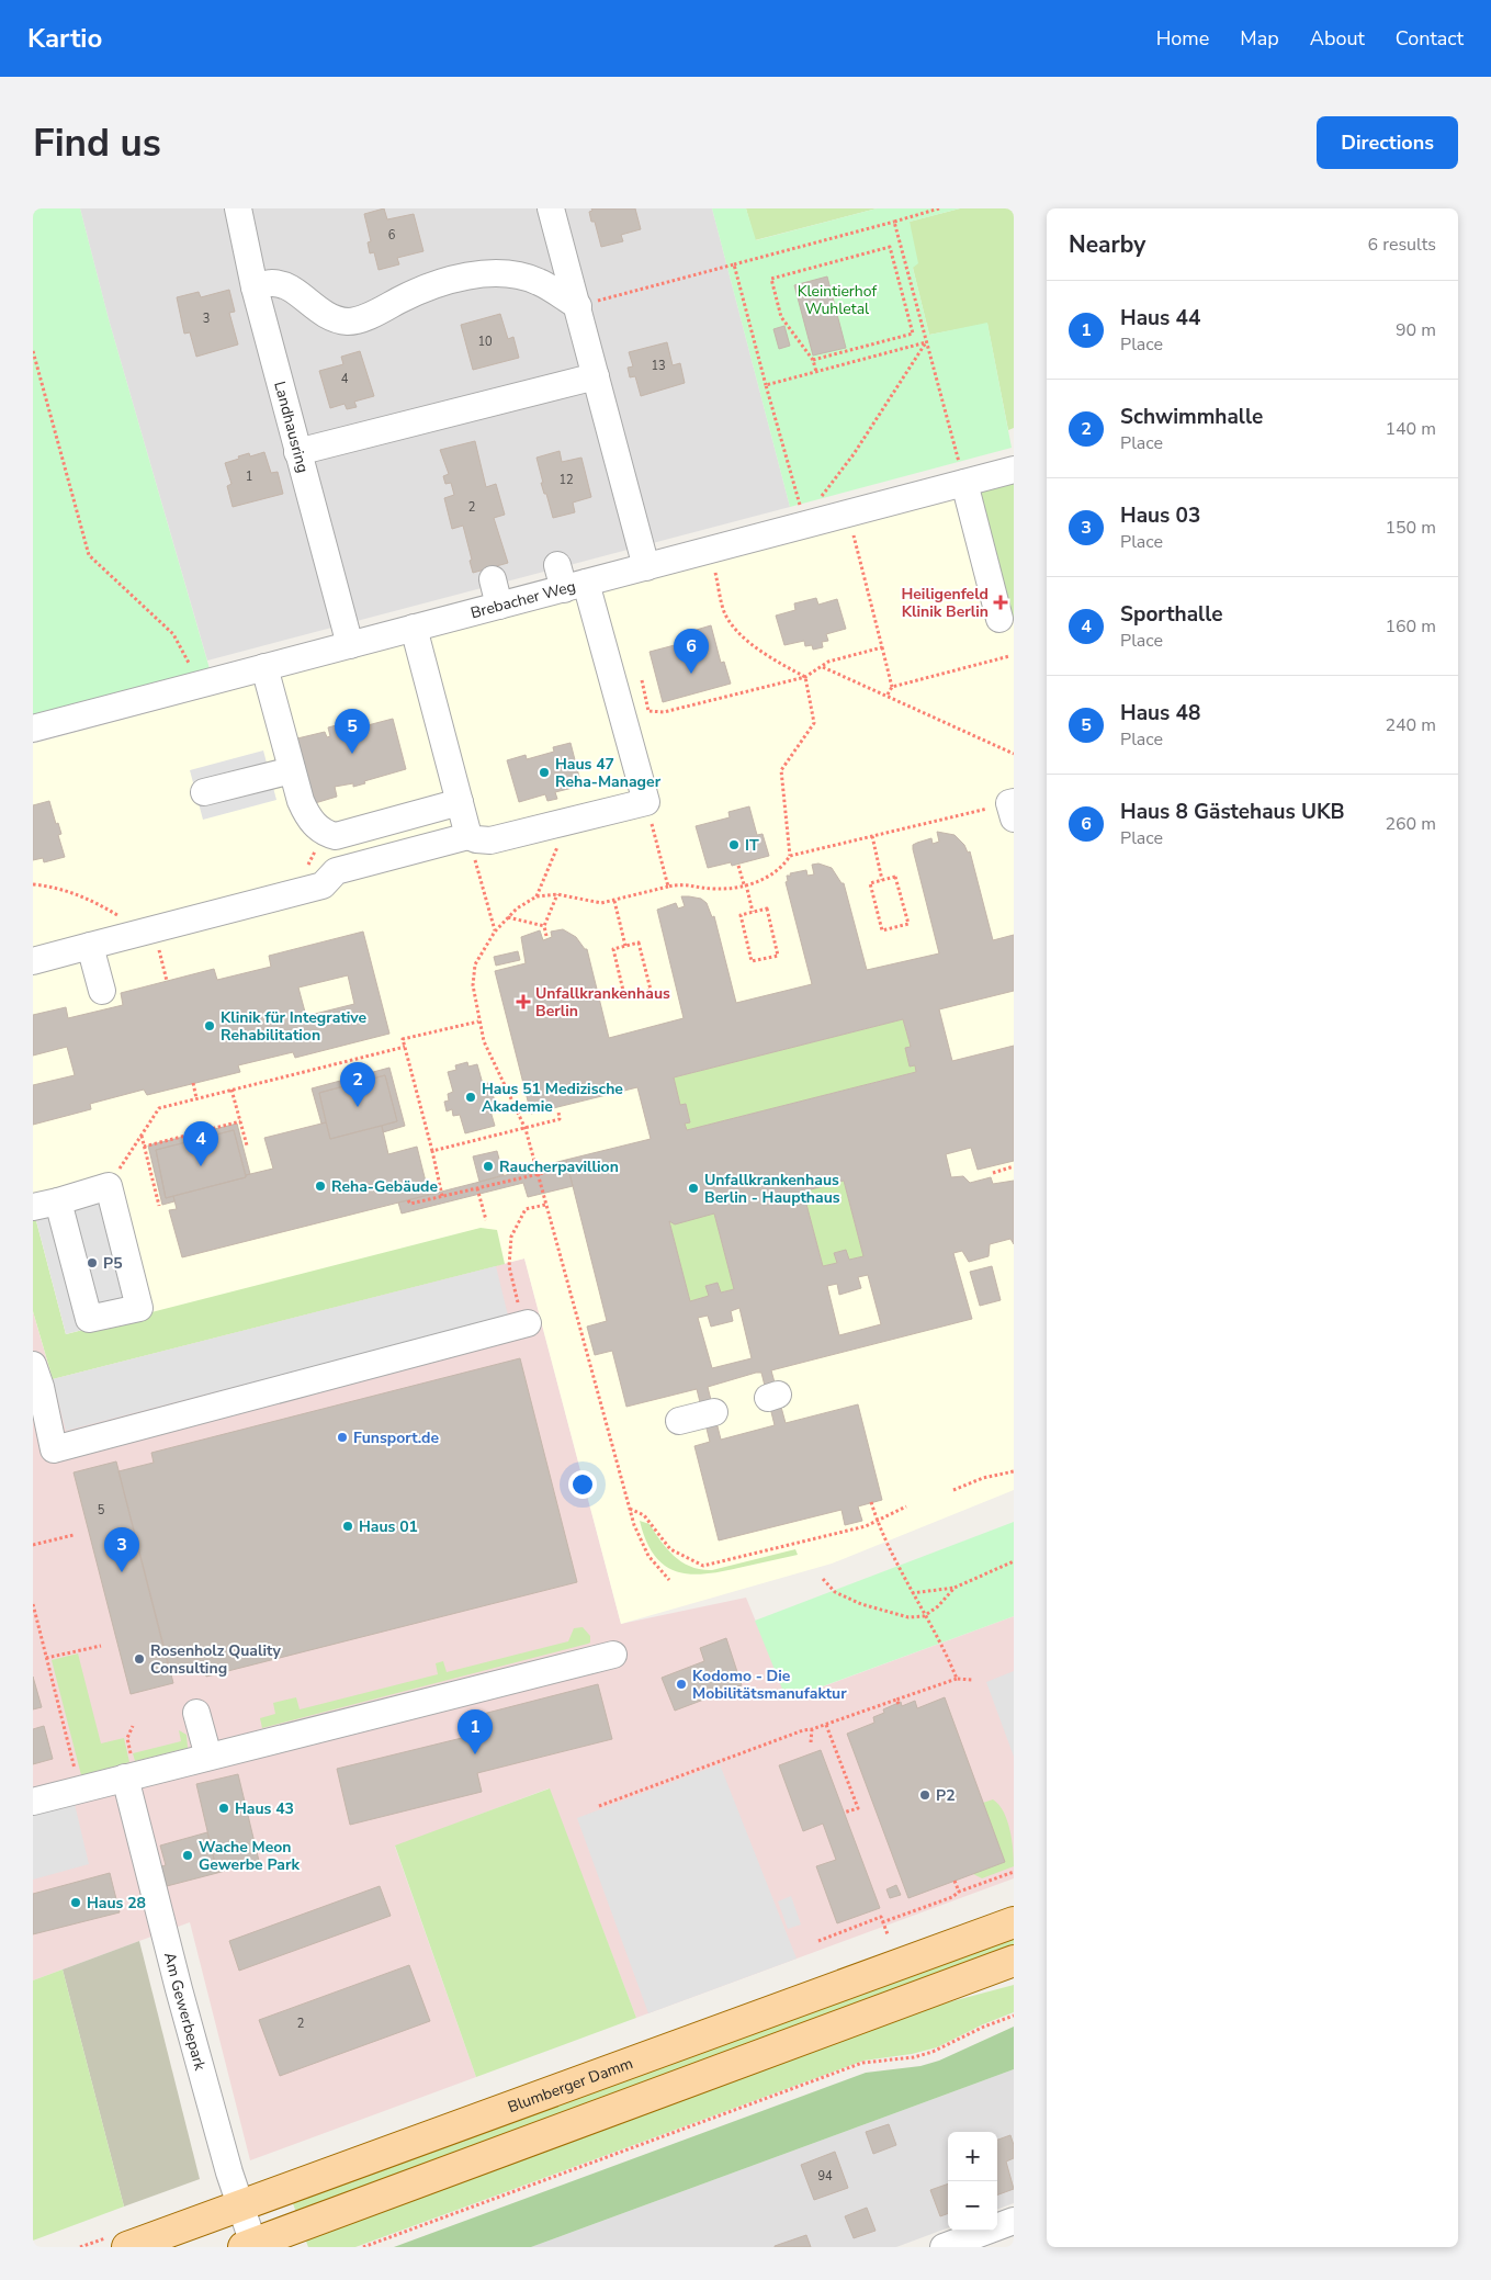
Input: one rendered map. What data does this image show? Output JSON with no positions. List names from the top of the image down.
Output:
{
  "streets": {
    "main road": ["Blumberger Damm"],
    "street": ["Landhausring", "Brebacher Weg", "Am Gewerbepark"]
  },
  "crossings": [
    ["Landhausring", "Brebacher Weg"],
    ["Am Gewerbepark", "Blumberger Damm"]
  ],
  "parks": ["Kleintierhof Wuhletal"],
  "places": {
    "health": ["Heiligenfeld Klinik Berlin", "Unfallkrankenhaus Berlin"],
    "other": [
      "Haus 47 Reha-Manager",
      "IT",
      "Klinik für Integrative Rehabilitation",
      "Haus 51 Medizische Akademie",
      "Raucherpavillion",
      "Reha-Gebäude",
      "Unfallkrankenhaus Berlin - Haupthaus",
      "P5",
      "Funsport.de",
      "Haus 01",
      "Rosenholz Quality Consulting",
      "Kodomo - Die Mobilitätsmanufaktur",
      "P2",
      "Haus 43",
      "Wache Meon Gewerbe Park",
      "Haus 28"
    ]
  },
  "house_numbers": [
    "6",
    "3",
    "10",
    "13",
    "4",
    "1",
    "12",
    "2",
    "5",
    "2",
    "94"
  ],
  "page": {
    "header": "Kartio",
    "nav": [
      "Home",
      "Map",
      "About",
      "Contact"
    ],
    "buttons": "Directions",
    "title": "Find us",
    "heading": ["Nearby", "6 results"],
    "list": [
      {
        "mark": "1",
        "name": "Haus 44",
        "note": "Place",
        "value": "90 m"
      },
      {
        "mark": "2",
        "name": "Schwimmhalle",
        "note": "Place",
        "value": "140 m"
      },
      {
        "mark": "3",
        "name": "Haus 03",
        "note": "Place",
        "value": "150 m"
      },
      {
        "mark": "4",
        "name": "Sporthalle",
        "note": "Place",
        "value": "160 m"
      },
      {
        "mark": "5",
        "name": "Haus 48",
        "note": "Place",
        "value": "240 m"
      },
      {
        "mark": "6",
        "name": "Haus 8 Gästehaus UKB",
        "note": "Place",
        "value": "260 m"
      }
    ],
    "pins": [
      "6",
      "5",
      "2",
      "4",
      "3",
      "1"
    ],
    "map_buttons": ["+", "−"]
  }
}
